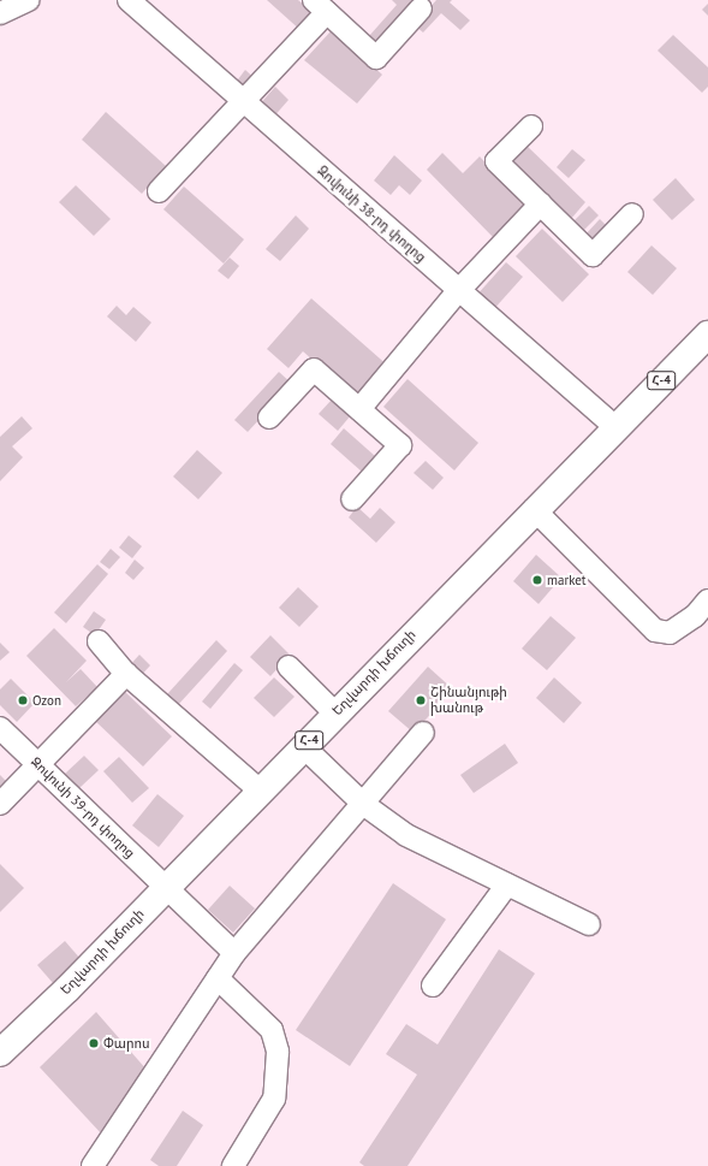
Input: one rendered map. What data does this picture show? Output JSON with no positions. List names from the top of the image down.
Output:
{
  "streets": {
    "main road": ["Հ-4", "Եղվարդի խճուղի"],
    "street": ["Զովունի 38-րդ փողոց", "Զովունի 39-րդ փողոց"]
  },
  "crossings": [
    ["Զովունի 38-րդ փողոց", "Եղվարդի խճուղի"],
    ["Եղվարդի խճուղի", "Զովունի 39-րդ փողոց"]
  ],
  "places": [
    "market",
    "Ozon",
    "Շինանյութի խանութ",
    "Փարոս"
  ]
}
